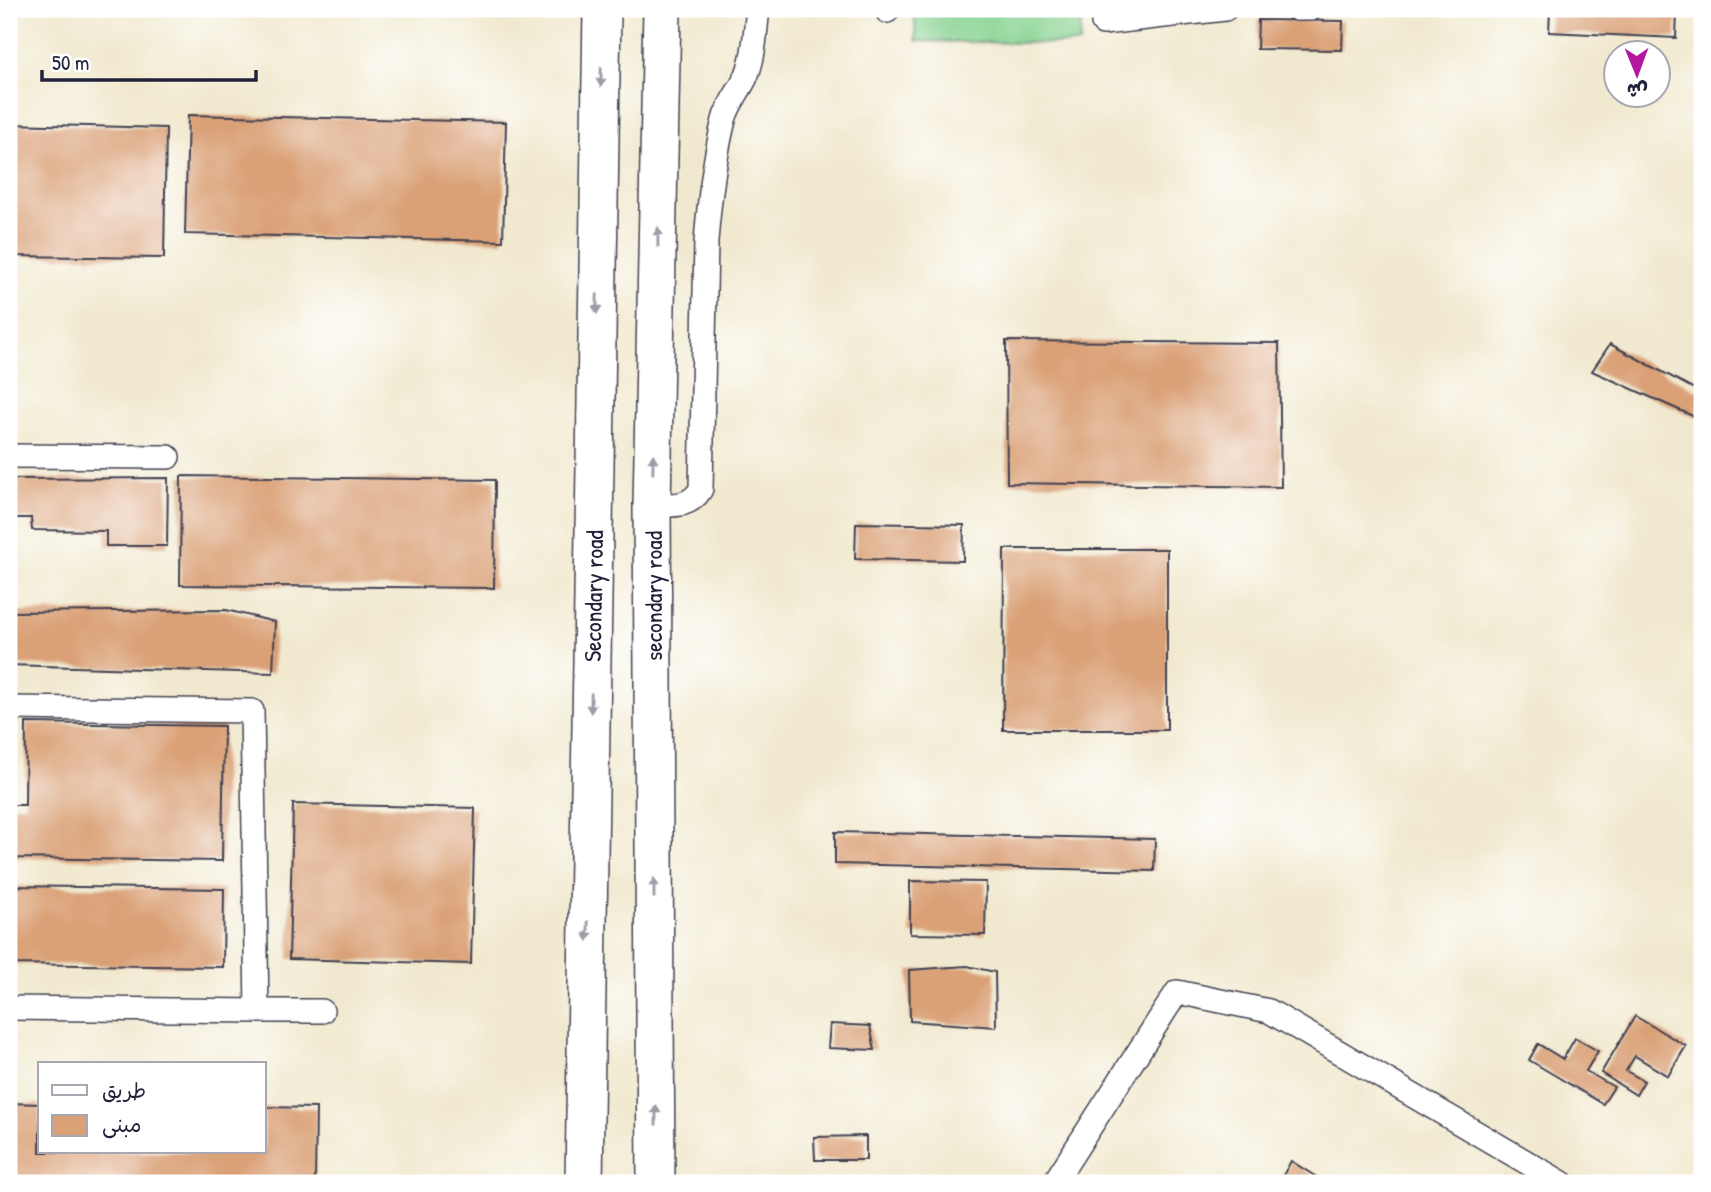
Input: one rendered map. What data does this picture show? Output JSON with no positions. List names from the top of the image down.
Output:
{
  "streets": {
    "main road": ["Secondary road", "secondary road"]
  },
  "one_way": ["Secondary road", "secondary road"],
  "legend": ["طريق", "مبنى"],
  "scale_bar": "50 m",
  "north": "bottom"
}
